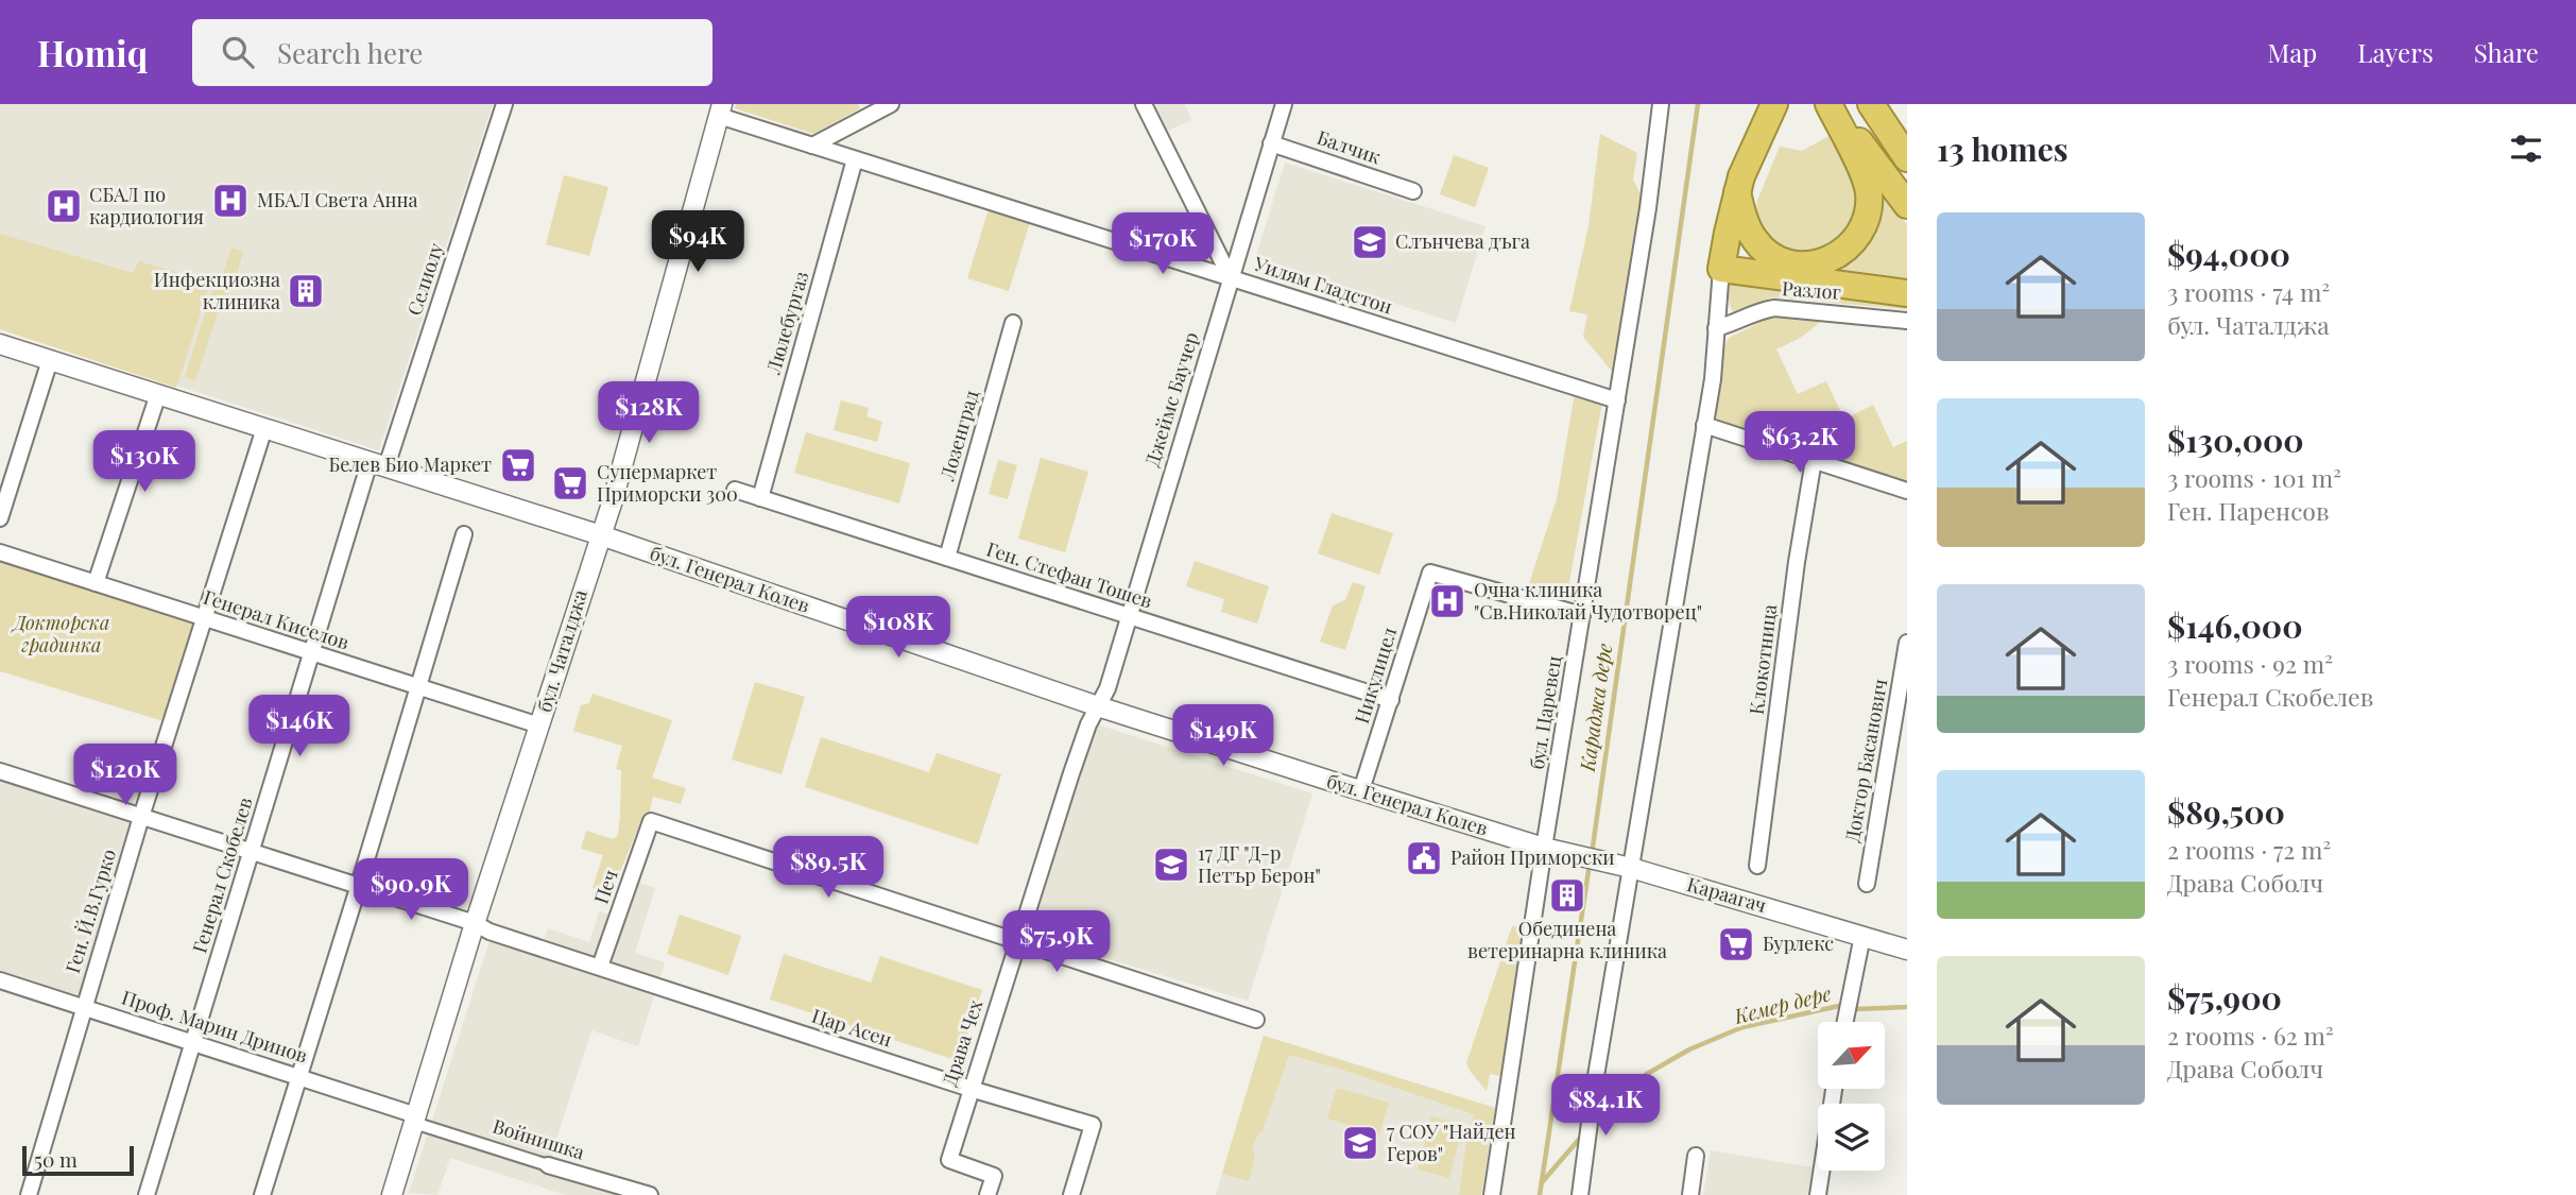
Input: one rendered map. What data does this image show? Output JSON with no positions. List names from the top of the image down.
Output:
{
  "streets": {
    "street": [
      "Балчик",
      "Селиолу",
      "Уилям Гладстон",
      "Разлог",
      "Люлебургаз",
      "Джеймс Баучер",
      "Лозенград",
      "Ген. Стефан Тошев",
      "бул. Генерал Колев",
      "Генерал Киселов",
      "бул. Чаталджа",
      "Клокотница",
      "Никулицел",
      "бул. Царевец",
      "Доктор Басанович",
      "Генерал Скобелев",
      "Печ",
      "Караагач",
      "Ген. Й.В.Гурко",
      "Проф. Марин Дринов",
      "Цар Асен",
      "Драва Чех",
      "Войнишка"
    ]
  },
  "crossings": [
    ["Балчик", "Джеймс Баучер"],
    ["Селиолу", "бул. Генерал Колев"],
    ["Селиолу", "Генерал Скобелев"],
    ["Уилям Гладстон", "Люлебургаз"],
    ["Уилям Гладстон", "Джеймс Баучер"],
    ["Уилям Гладстон", "бул. Чаталджа"],
    ["Уилям Гладстон", "бул. Царевец"],
    ["Люлебургаз", "Ген. Стефан Тошев"],
    ["Джеймс Баучер", "Ген. Стефан Тошев"],
    ["Джеймс Баучер", "бул. Генерал Колев"],
    ["Джеймс Баучер", "Драва Чех"],
    ["Лозенград", "Ген. Стефан Тошев"],
    ["Ген. Стефан Тошев", "Никулицел"],
    ["бул. Генерал Колев", "бул. Чаталджа"],
    ["бул. Генерал Колев", "Никулицел"],
    ["бул. Генерал Колев", "бул. Царевец"],
    ["бул. Генерал Колев", "Генерал Скобелев"],
    ["бул. Генерал Колев", "Караагач"],
    ["бул. Генерал Колев", "Ген. Й.В.Гурко"],
    ["бул. Генерал Колев", "Драва Чех"],
    ["Генерал Киселов", "бул. Чаталджа"],
    ["Генерал Киселов", "Генерал Скобелев"],
    ["Генерал Киселов", "Ген. Й.В.Гурко"],
    ["бул. Чаталджа", "Проф. Марин Дринов"],
    ["бул. Чаталджа", "Цар Асен"],
    ["бул. Чаталджа", "Войнишка"],
    ["Никулицел", "бул. Царевец"],
    ["бул. Царевец", "Караагач"],
    ["Генерал Скобелев", "Проф. Марин Дринов"],
    ["Печ", "Цар Асен"],
    ["Печ", "Драва Чех"],
    ["Ген. Й.В.Гурко", "Проф. Марин Дринов"],
    ["Проф. Марин Дринов", "Войнишка"],
    ["Цар Асен", "Драва Чех"]
  ],
  "water": ["Караджа дере", "Кемер дере"],
  "parks": ["Докторска градинка"],
  "places": {
    "hospital": ["МБАЛ Света Анна", "СБАЛ по кардиология", "Очна клиника \"Св.Николай Чудотворец\""],
    "school or university": ["Слънчева дъга", "17 ДГ \"Д-р Петър Берон\"", "7 СОУ \"Найден Геров\""],
    "building": ["Инфекциозна клиника", "Обединена ветеринарна клиника"],
    "supermarket": ["Белев Био Маркет", "Супермаркет Приморски 300", "Бурлекс"],
    "public building": ["Район Приморски"]
  },
  "scale_bar": "50 m",
  "north": "top right",
  "page": {
    "header": "Homiq",
    "search": "Search here",
    "nav": ["Map", "Layers", "Share"],
    "heading": "13 homes",
    "list": [
      {
        "name": "$94,000",
        "note": "3 rooms · 74 m² · бул. Чаталджа"
      },
      {
        "name": "$130,000",
        "note": "3 rooms · 101 m² · Ген. Паренсов"
      },
      {
        "name": "$146,000",
        "note": "3 rooms · 92 m² · Генерал Скобелев"
      },
      {
        "name": "$89,500",
        "note": "2 rooms · 72 m² · Драва Соболч"
      },
      {
        "name": "$75,900",
        "note": "2 rooms · 62 m² · Драва Соболч"
      }
    ],
    "price": [
      "$94K",
      "$170K",
      "$128K",
      "$63.2K",
      "$130K",
      "$108K",
      "$146K",
      "$149K",
      "$120K",
      "$89.5K",
      "$90.9K",
      "$75.9K",
      "$84.1K"
    ],
    "scale": "50 m"
  }
}
